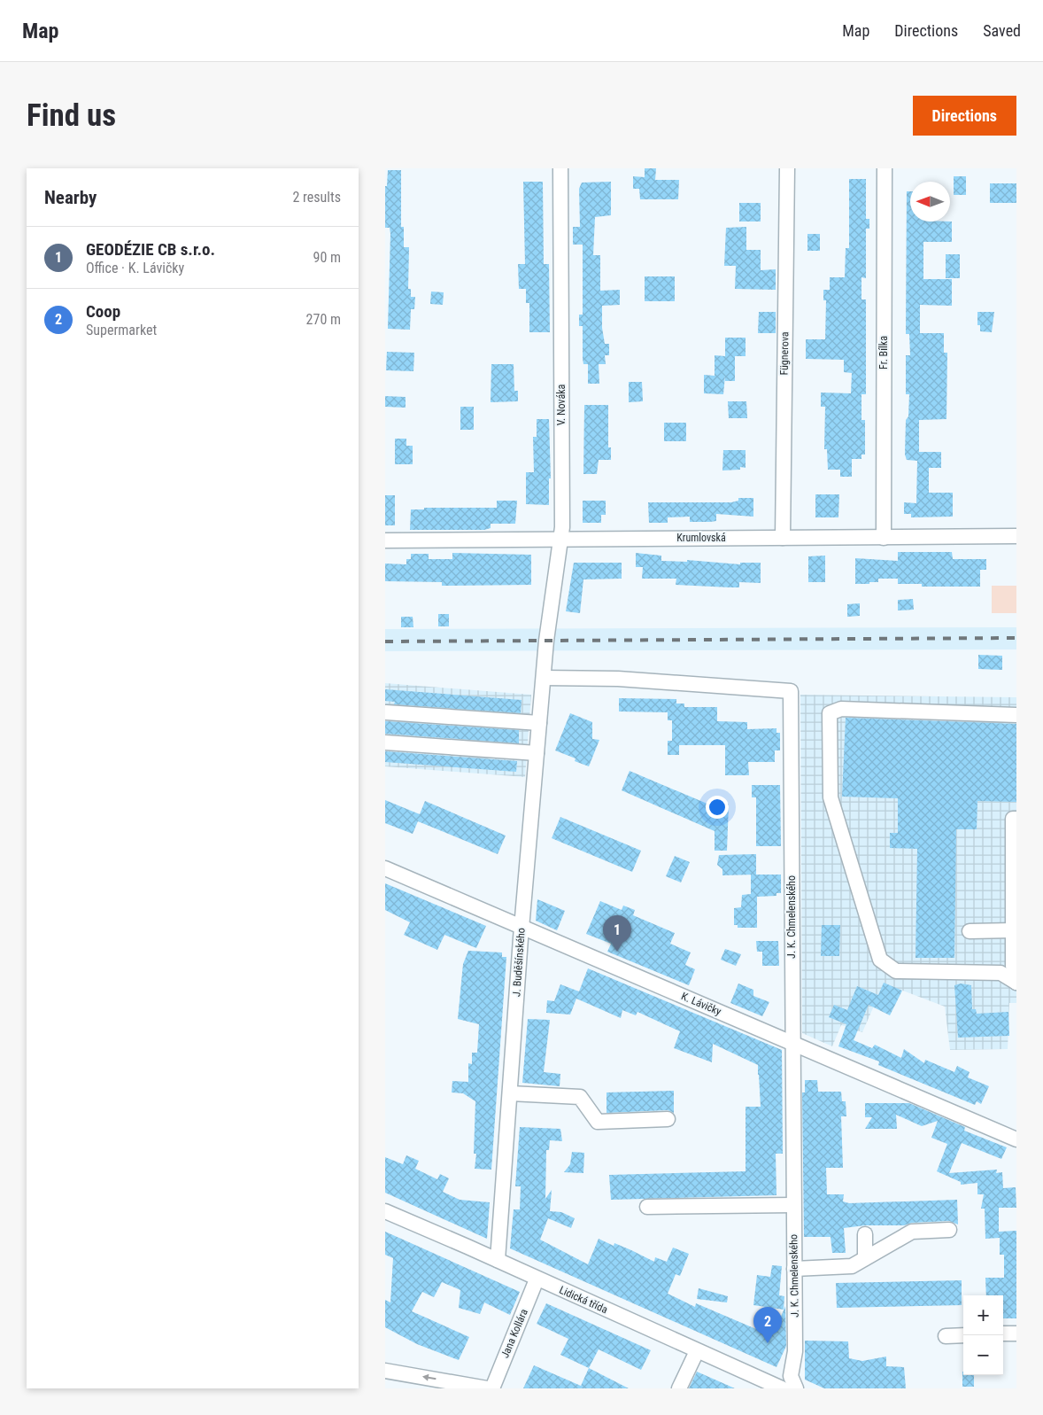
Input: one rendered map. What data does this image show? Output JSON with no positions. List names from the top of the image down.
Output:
{
  "streets": {
    "street": [
      "Fr. Bílka",
      "Fügnerova",
      "V. Nováka",
      "Krumlovská",
      "J. K. Chmelenského",
      "J. Buděšínského",
      "K. Lávičky",
      "Lidická třída",
      "Jana Kollára"
    ]
  },
  "crossings": [
    ["Fr. Bílka", "Krumlovská"],
    ["Fügnerova", "Krumlovská"],
    ["V. Nováka", "Krumlovská"],
    ["V. Nováka", "J. K. Chmelenského"],
    ["V. Nováka", "J. Buděšínského"],
    ["J. K. Chmelenského", "J. Buděšínského"],
    ["J. K. Chmelenského", "K. Lávičky"],
    ["J. Buděšínského", "K. Lávičky"],
    ["J. Buděšínského", "Lidická třída"],
    ["Lidická třída", "Jana Kollára"]
  ],
  "north": "left",
  "page": {
    "header": "Map",
    "nav": ["Map", "Directions", "Saved"],
    "buttons": "Directions",
    "title": "Find us",
    "heading": ["Nearby", "2 results"],
    "list": [
      {
        "mark": "1",
        "name": "GEODÉZIE CB s.r.o.",
        "note": "Office · K. Lávičky",
        "value": "90 m"
      },
      {
        "mark": "2",
        "name": "Coop",
        "note": "Supermarket",
        "value": "270 m"
      }
    ],
    "pins": ["1", "2"],
    "map_buttons": ["+", "−"]
  }
}
